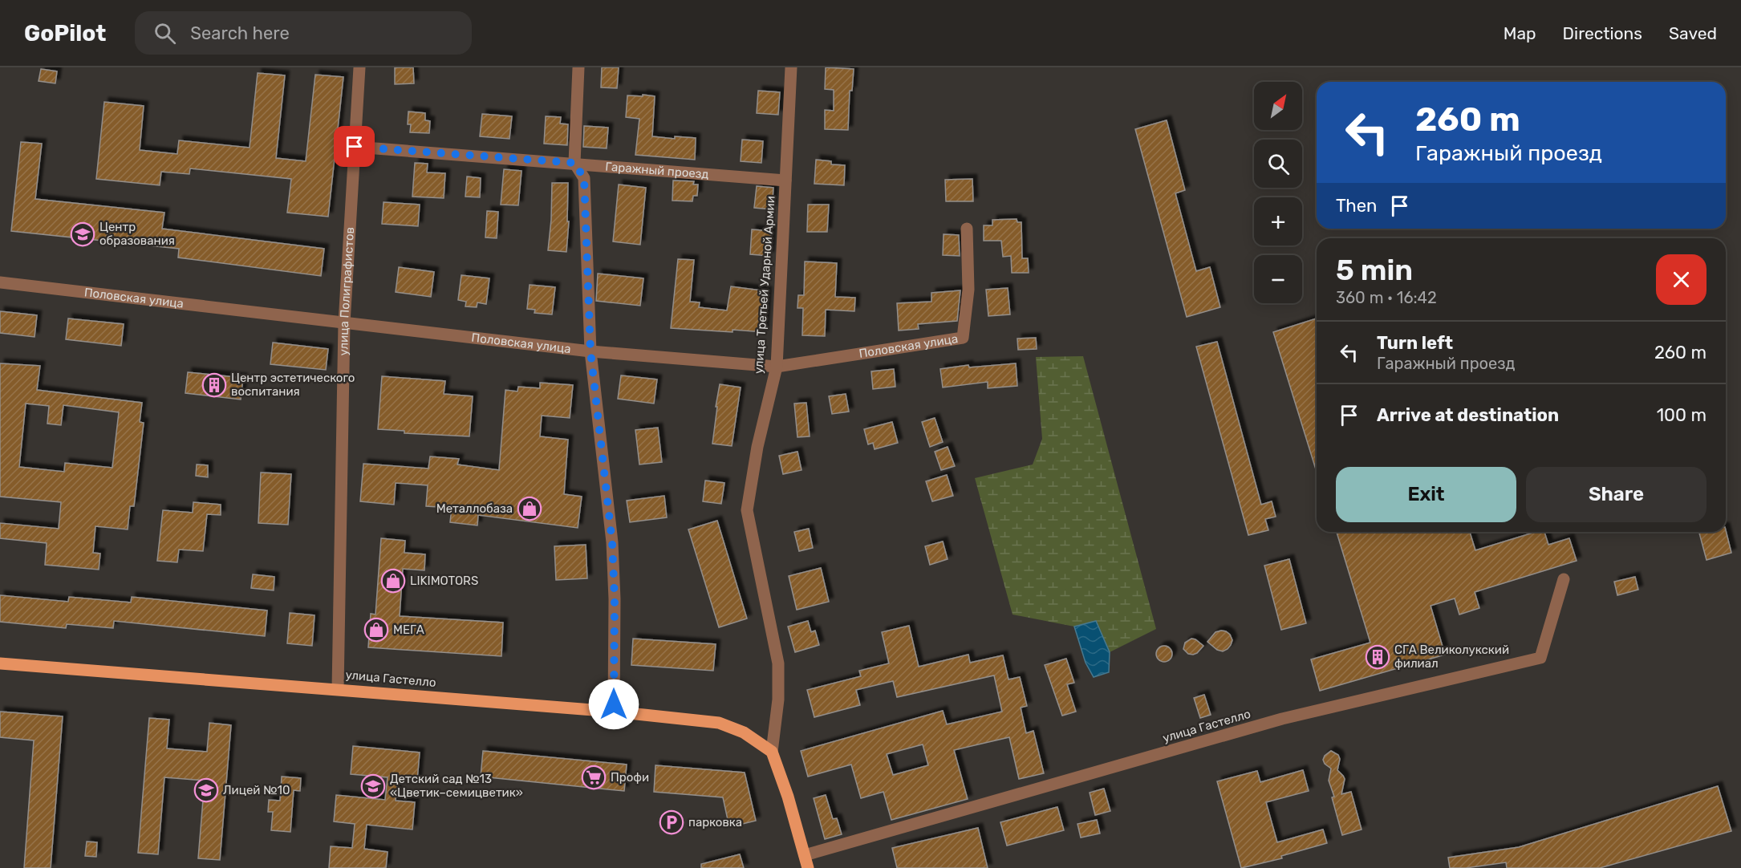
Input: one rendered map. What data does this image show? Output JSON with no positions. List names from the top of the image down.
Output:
{
  "streets": {
    "main road": ["улица Третьей Ударной Армии", "улица Гастелло"],
    "street": ["Гаражный проезд", "улица Полиграфистов", "Половская улица"]
  },
  "crossings": [
    ["Гаражный проезд", "улица Третьей Ударной Армии"],
    ["Гаражный проезд", "улица Полиграфистов"],
    ["улица Третьей Ударной Армии", "Половская улица"],
    ["улица Третьей Ударной Армии", "улица Гастелло"],
    ["улица Полиграфистов", "Половская улица"],
    ["улица Полиграфистов", "улица Гастелло"]
  ],
  "places": {
    "school or university": ["Центр образования", "Детский сад №13 «Цветик–семицветик»", "Лицей №10"],
    "building": ["Центр эстетического воспитания", "СГА Великолукский филиал"],
    "shop": ["Металлобаза", "LIKIMOTORS", "МЕГА"],
    "supermarket": ["Профи"],
    "parking": ["парковка"]
  },
  "north": "top right",
  "page": {
    "header": "GoPilot",
    "search": "Search here",
    "nav": ["Map", "Directions", "Saved"],
    "map_buttons": ["+", "−"],
    "turn": ["260 m", "Гаражный проезд"],
    "then": "Then",
    "heading": ["5 min", "360 m · 16:42"],
    "list": [
      {
        "name": "Turn left",
        "note": "Гаражный проезд",
        "value": "260 m"
      },
      {
        "name": "Arrive at destination",
        "value": "100 m"
      }
    ],
    "buttons": ["Exit", "Share"]
  }
}
